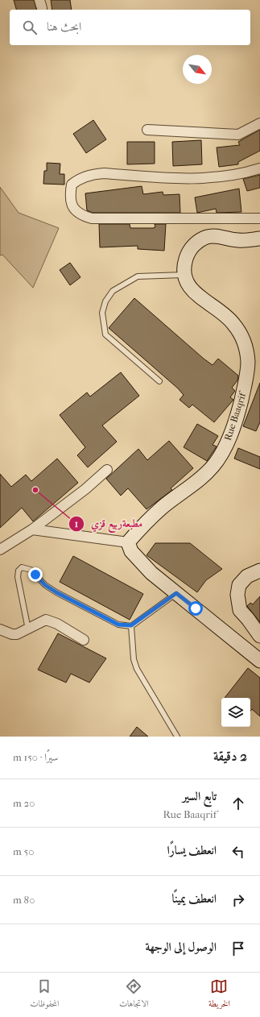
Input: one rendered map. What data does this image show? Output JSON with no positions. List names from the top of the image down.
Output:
{
  "streets": {
    "street": ["Rue Baaqrif"]
  },
  "places": ["مطبعةربيع قزي"],
  "north": "bottom right",
  "page": {
    "search": "ابحث هنا",
    "heading": ["2 دقيقة", "سيرًا · 150 m"],
    "list": [
      ["تابع السير", "Rue Baaqrif", "20 m"],
      ["انعطف يسارًا", "50 m"],
      ["انعطف يمينًا", "80 m"],
      "الوصول إلى الوجهة"
    ],
    "nav": ["الخريطة", "الاتجاهات", "المحفوظات"]
  }
}
